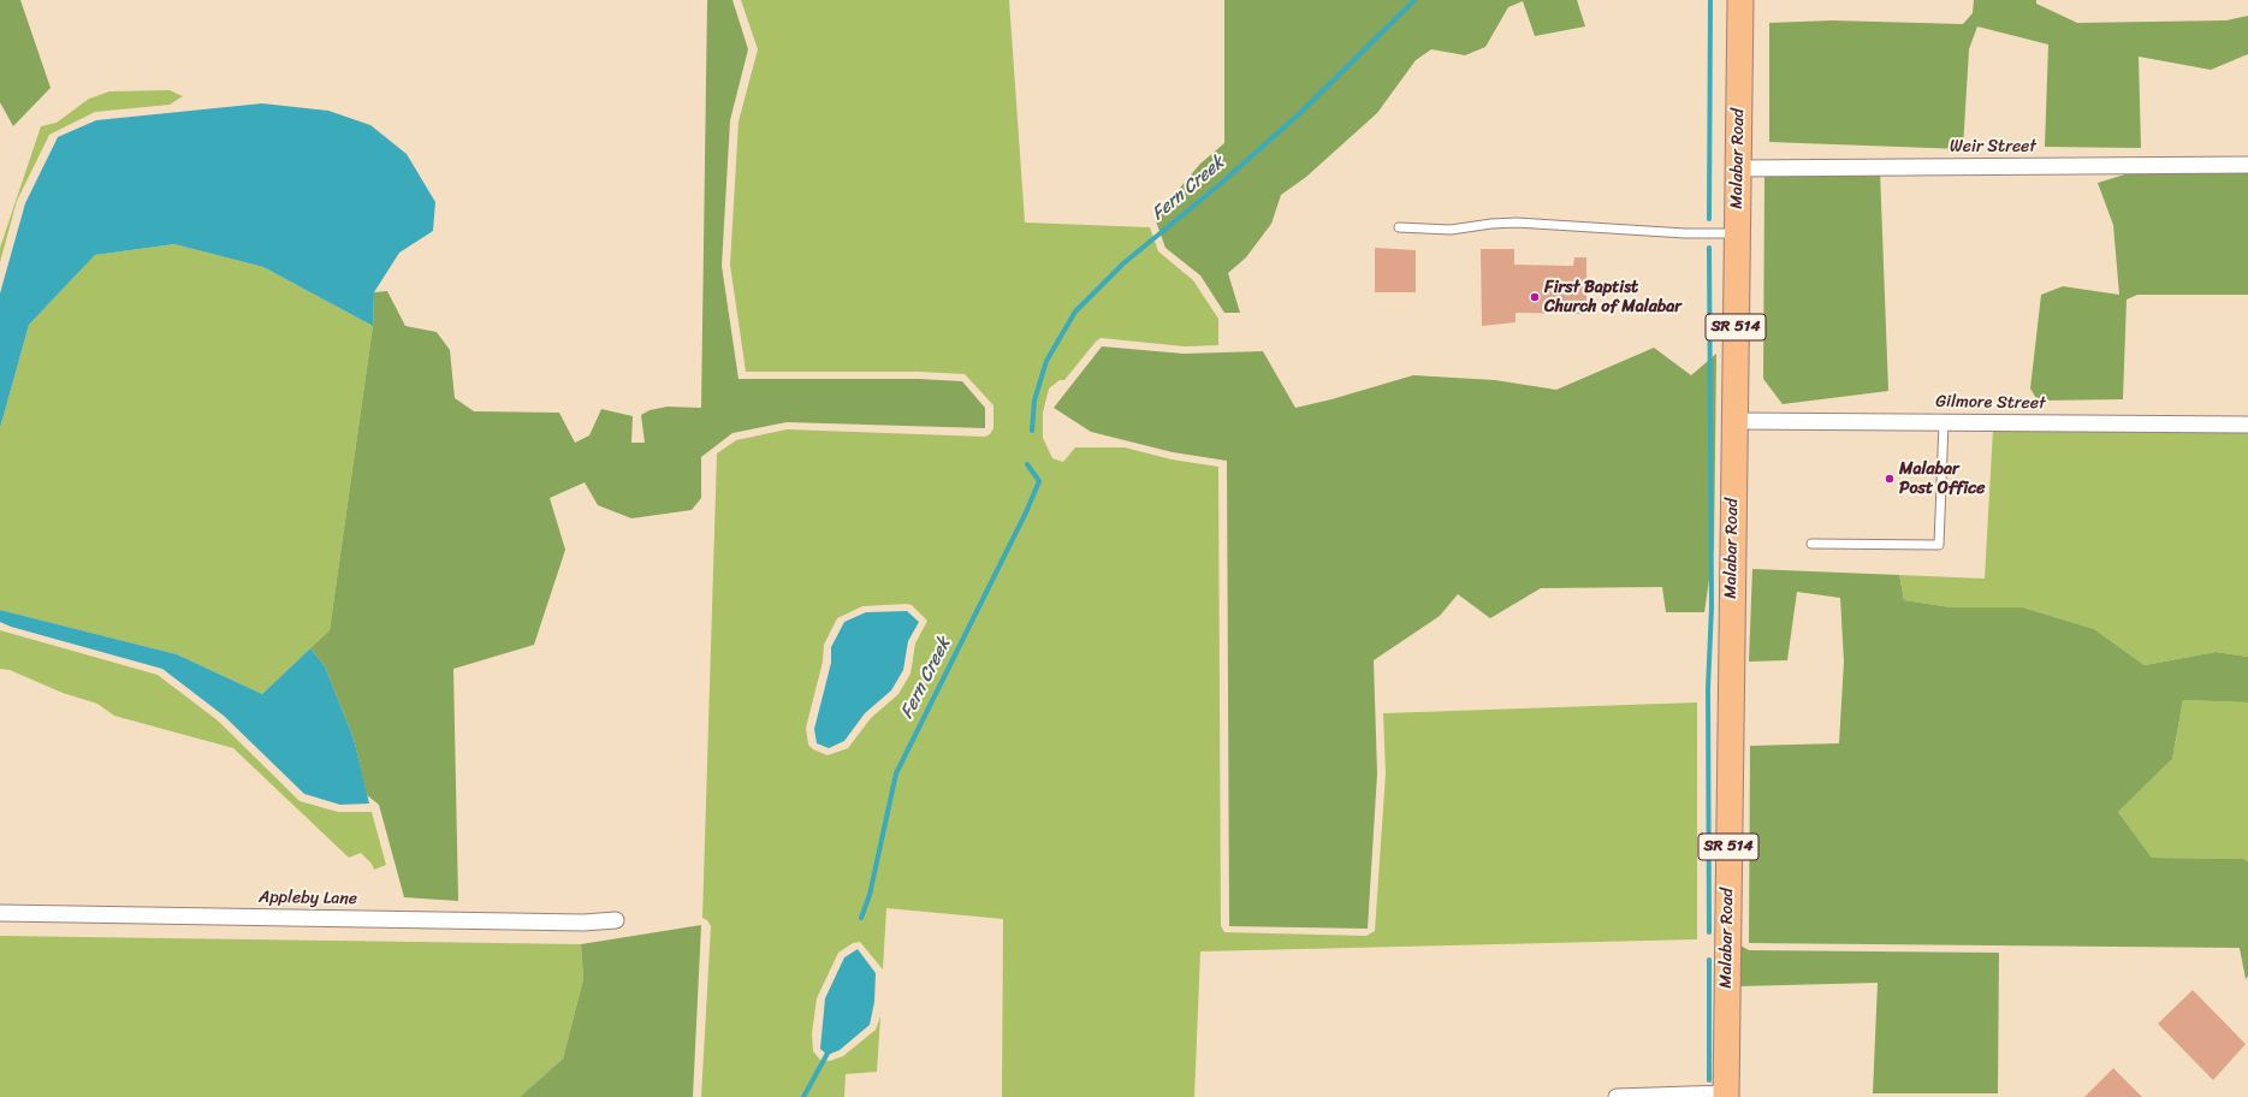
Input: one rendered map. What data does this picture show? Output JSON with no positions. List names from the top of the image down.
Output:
{
  "streets": {
    "main road": ["Malabar Road", "SR 514"],
    "street": ["Weir Street", "Gilmore Street", "Appleby Lane"]
  },
  "crossings": [
    ["Weir Street", "Malabar Road"],
    ["Malabar Road", "Gilmore Street"]
  ],
  "water": ["Fern Creek"],
  "places": ["First Baptist Church of Malabar", "Malabar Post Office"]
}
